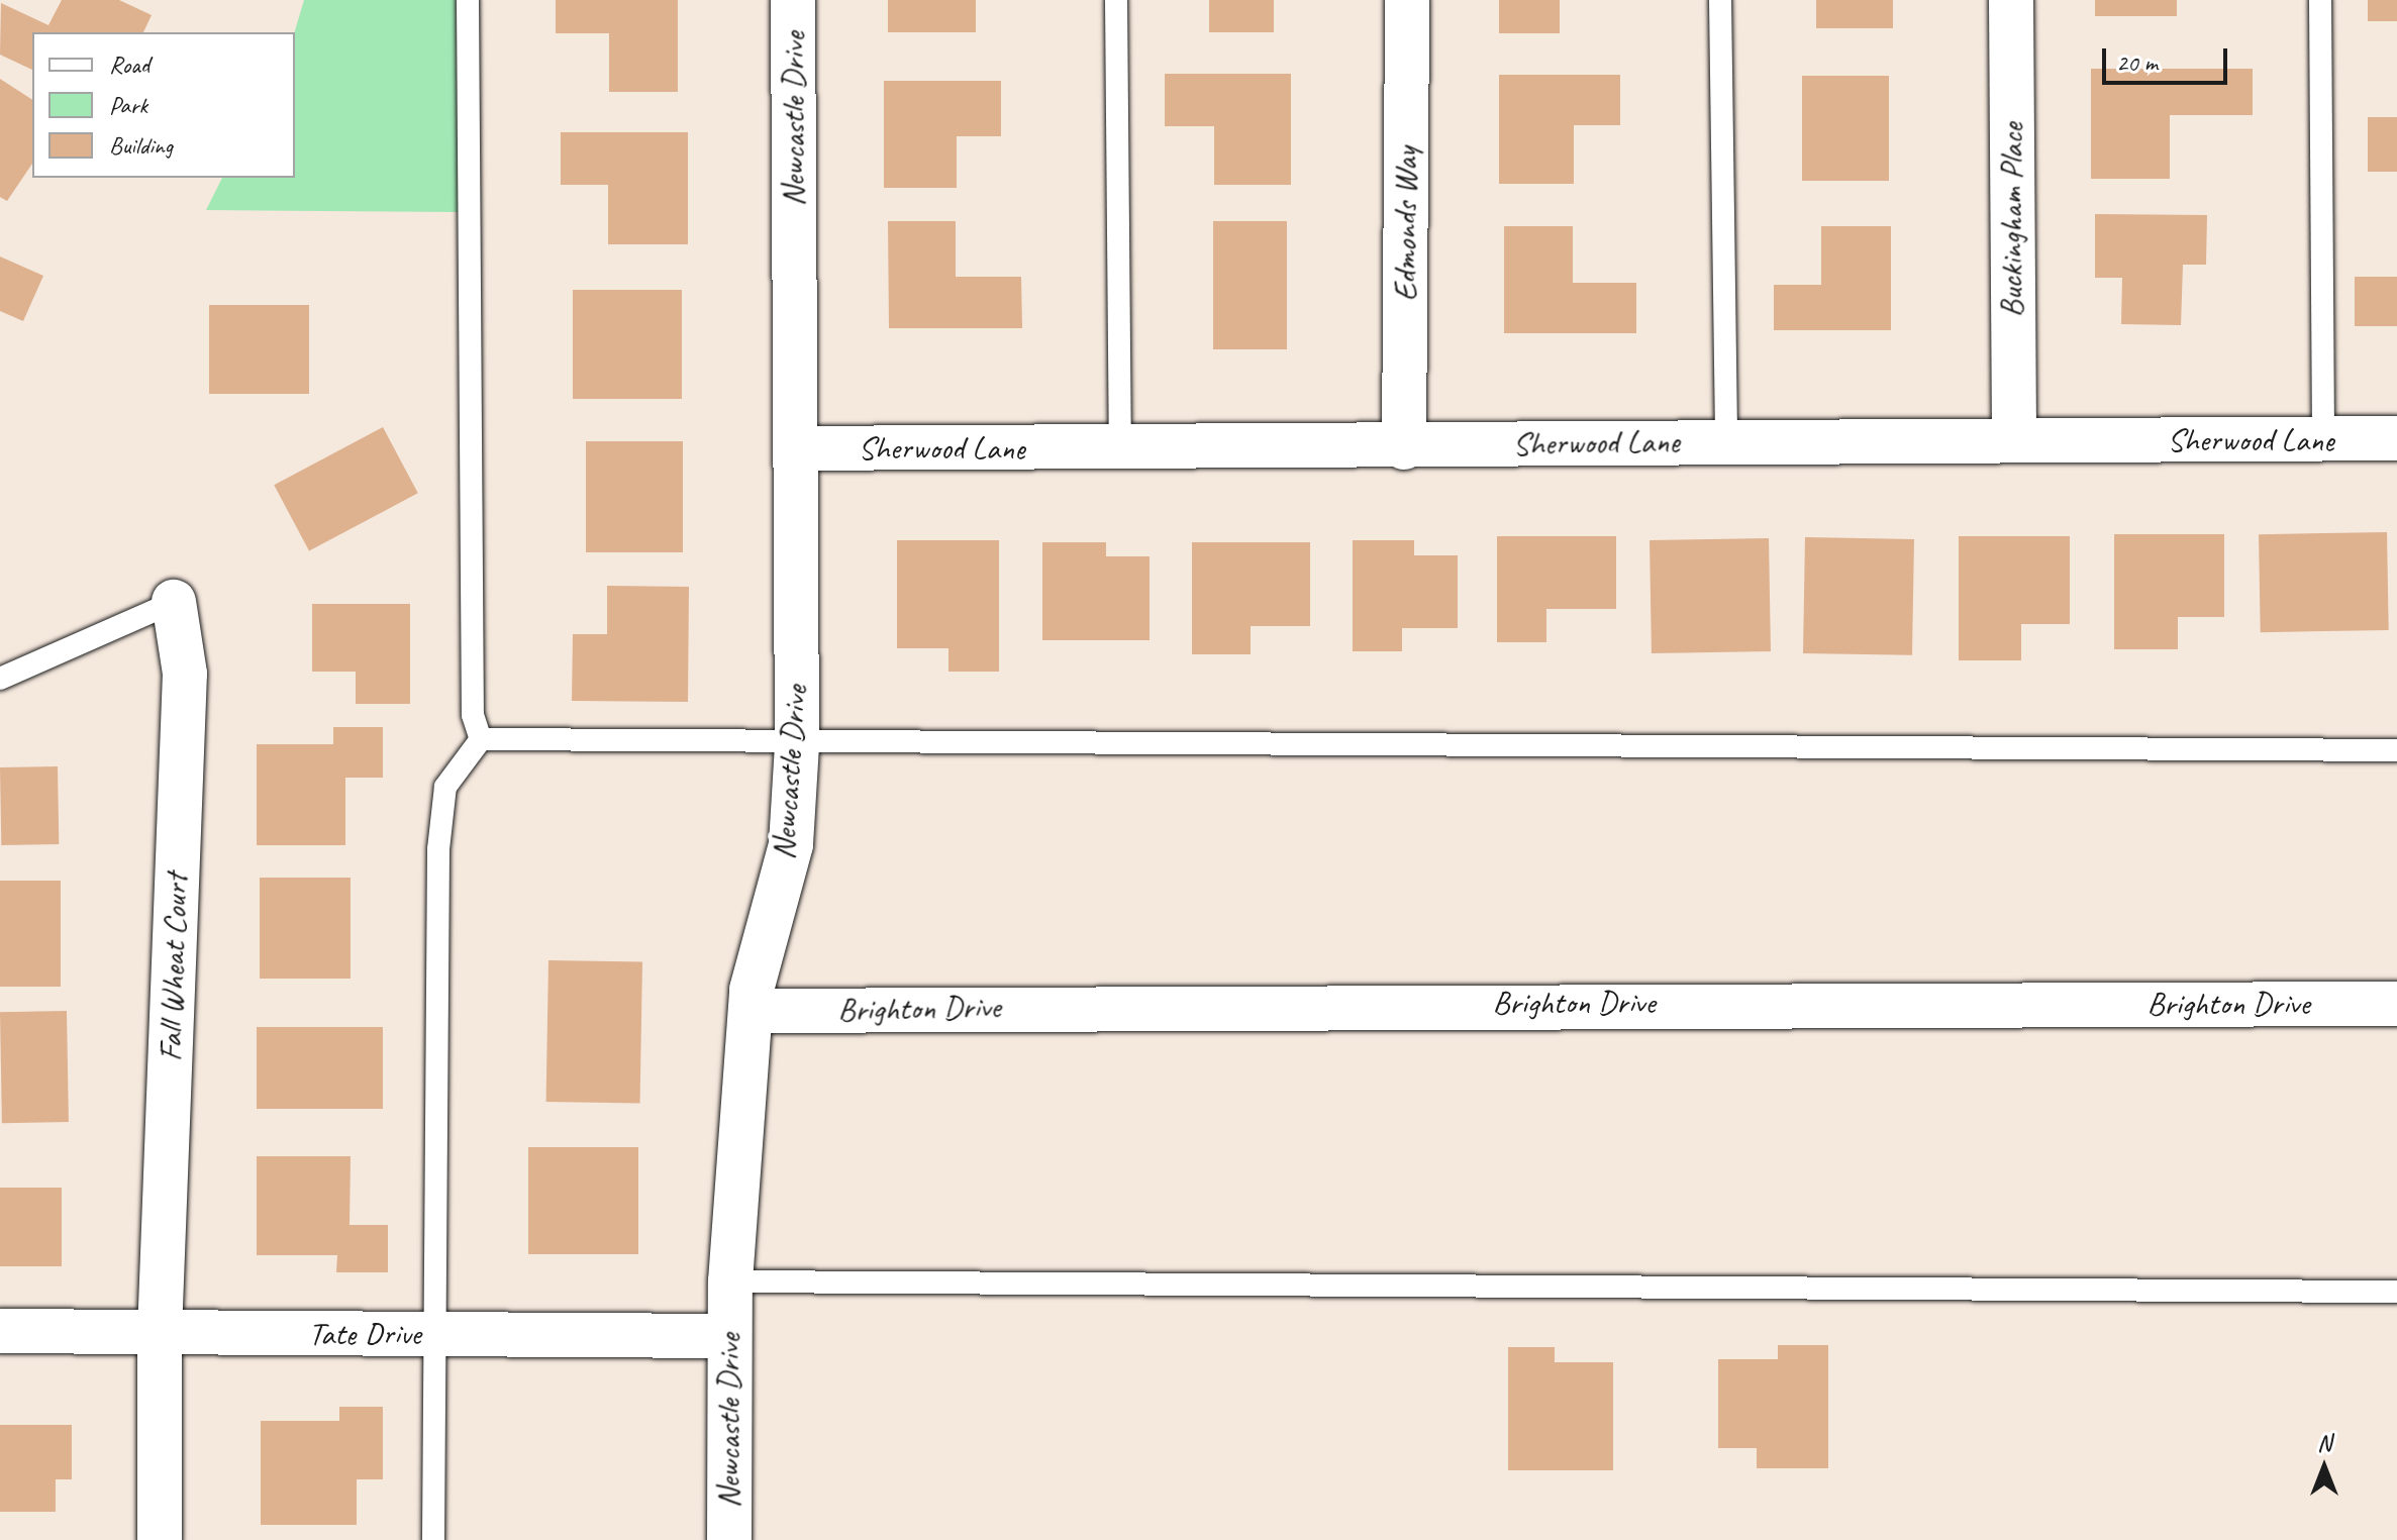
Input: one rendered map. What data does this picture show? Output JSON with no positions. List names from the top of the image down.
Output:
{
  "streets": {
    "street": [
      "Newcastle Drive",
      "Buckingham Place",
      "Edmonds Way",
      "Sherwood Lane",
      "Fall Wheat Court",
      "Brighton Drive",
      "Tate Drive"
    ]
  },
  "crossings": [
    ["Newcastle Drive", "Sherwood Lane"],
    ["Newcastle Drive", "Brighton Drive"],
    ["Newcastle Drive", "Tate Drive"],
    ["Buckingham Place", "Sherwood Lane"],
    ["Edmonds Way", "Sherwood Lane"],
    ["Fall Wheat Court", "Tate Drive"]
  ],
  "legend": ["Road", "Park", "Building"],
  "scale_bar": "20 m",
  "north": "top"
}
